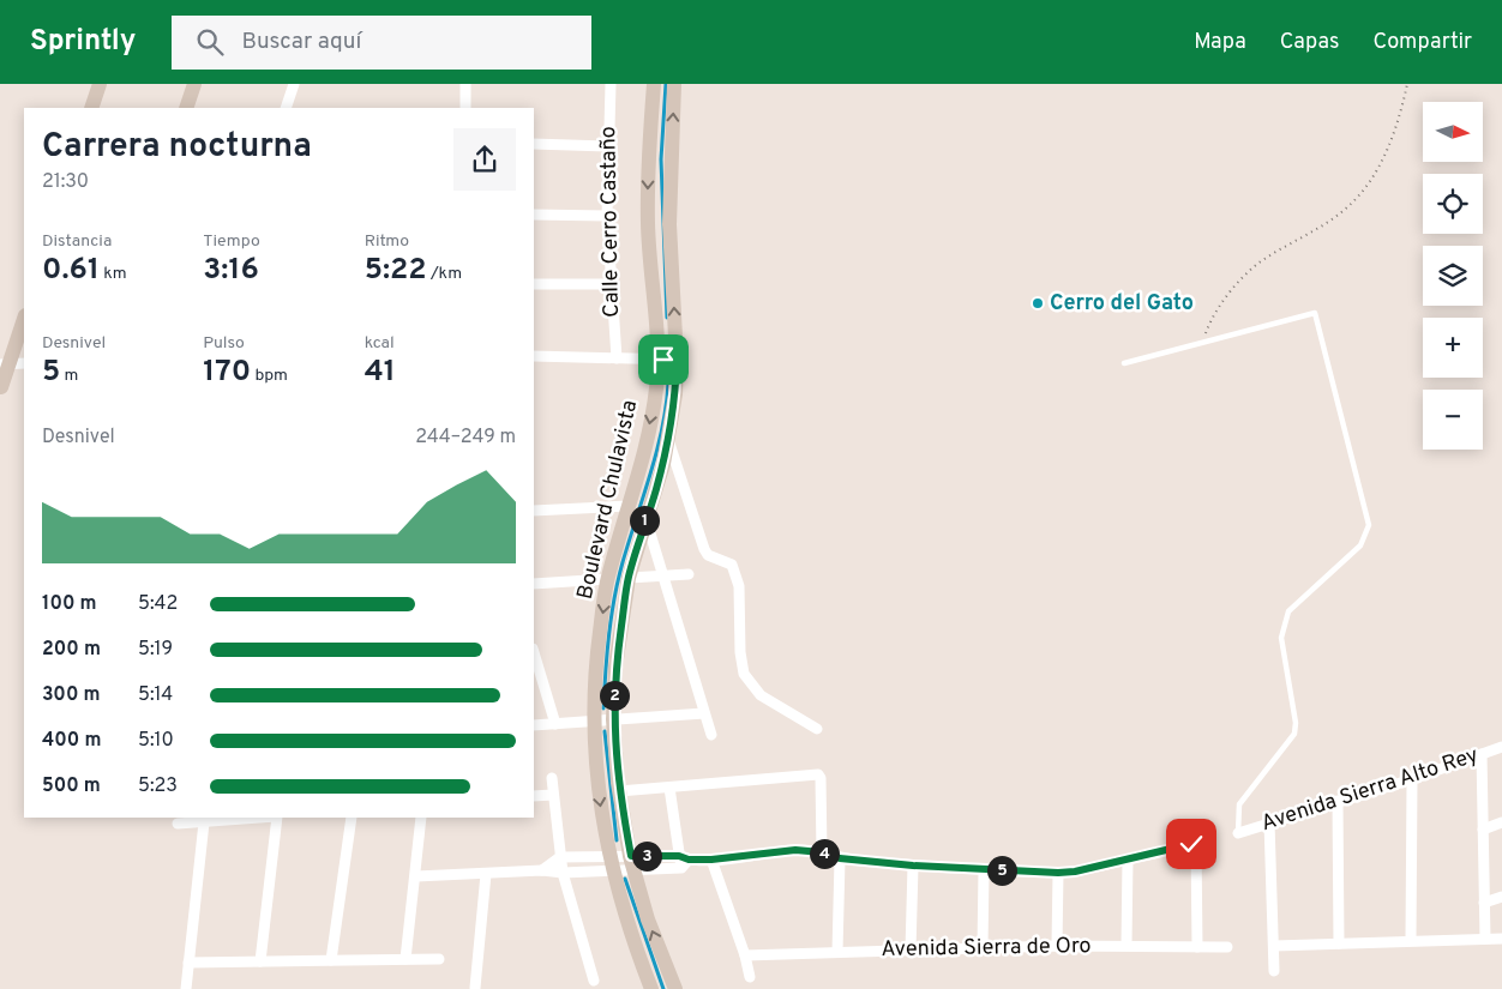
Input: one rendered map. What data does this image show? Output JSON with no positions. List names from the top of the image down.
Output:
{
  "streets": {
    "street": [
      "Calle Cerro Castaño",
      "Boulevard Chulavista",
      "Avenida Sierra Alto Rey",
      "Avenida Sierra de Oro"
    ]
  },
  "places": ["Cerro del Gato"],
  "north": "right",
  "page": {
    "header": "Sprintly",
    "search": "Buscar aquí",
    "nav": ["Mapa", "Capas", "Compartir"],
    "map_buttons": ["+", "−"],
    "heading": ["Carrera nocturna", "21:30"],
    "stats": [
      ["Distancia", "0.61 km"],
      ["Tiempo", "3:16"],
      ["Ritmo", "5:22 /km"],
      ["Desnivel", "5 m"],
      ["Pulso", "170 bpm"],
      ["kcal", "41"]
    ],
    "chart": ["Desnivel", "244–249 m"],
    "pins": [
      "1",
      "2",
      "4",
      "3",
      "5"
    ],
    "list": [
      {
        "name": "100 m",
        "note": "5:42"
      },
      {
        "name": "200 m",
        "note": "5:19"
      },
      {
        "name": "300 m",
        "note": "5:14"
      },
      {
        "name": "400 m",
        "note": "5:10"
      },
      {
        "name": "500 m",
        "note": "5:23"
      }
    ]
  }
}
